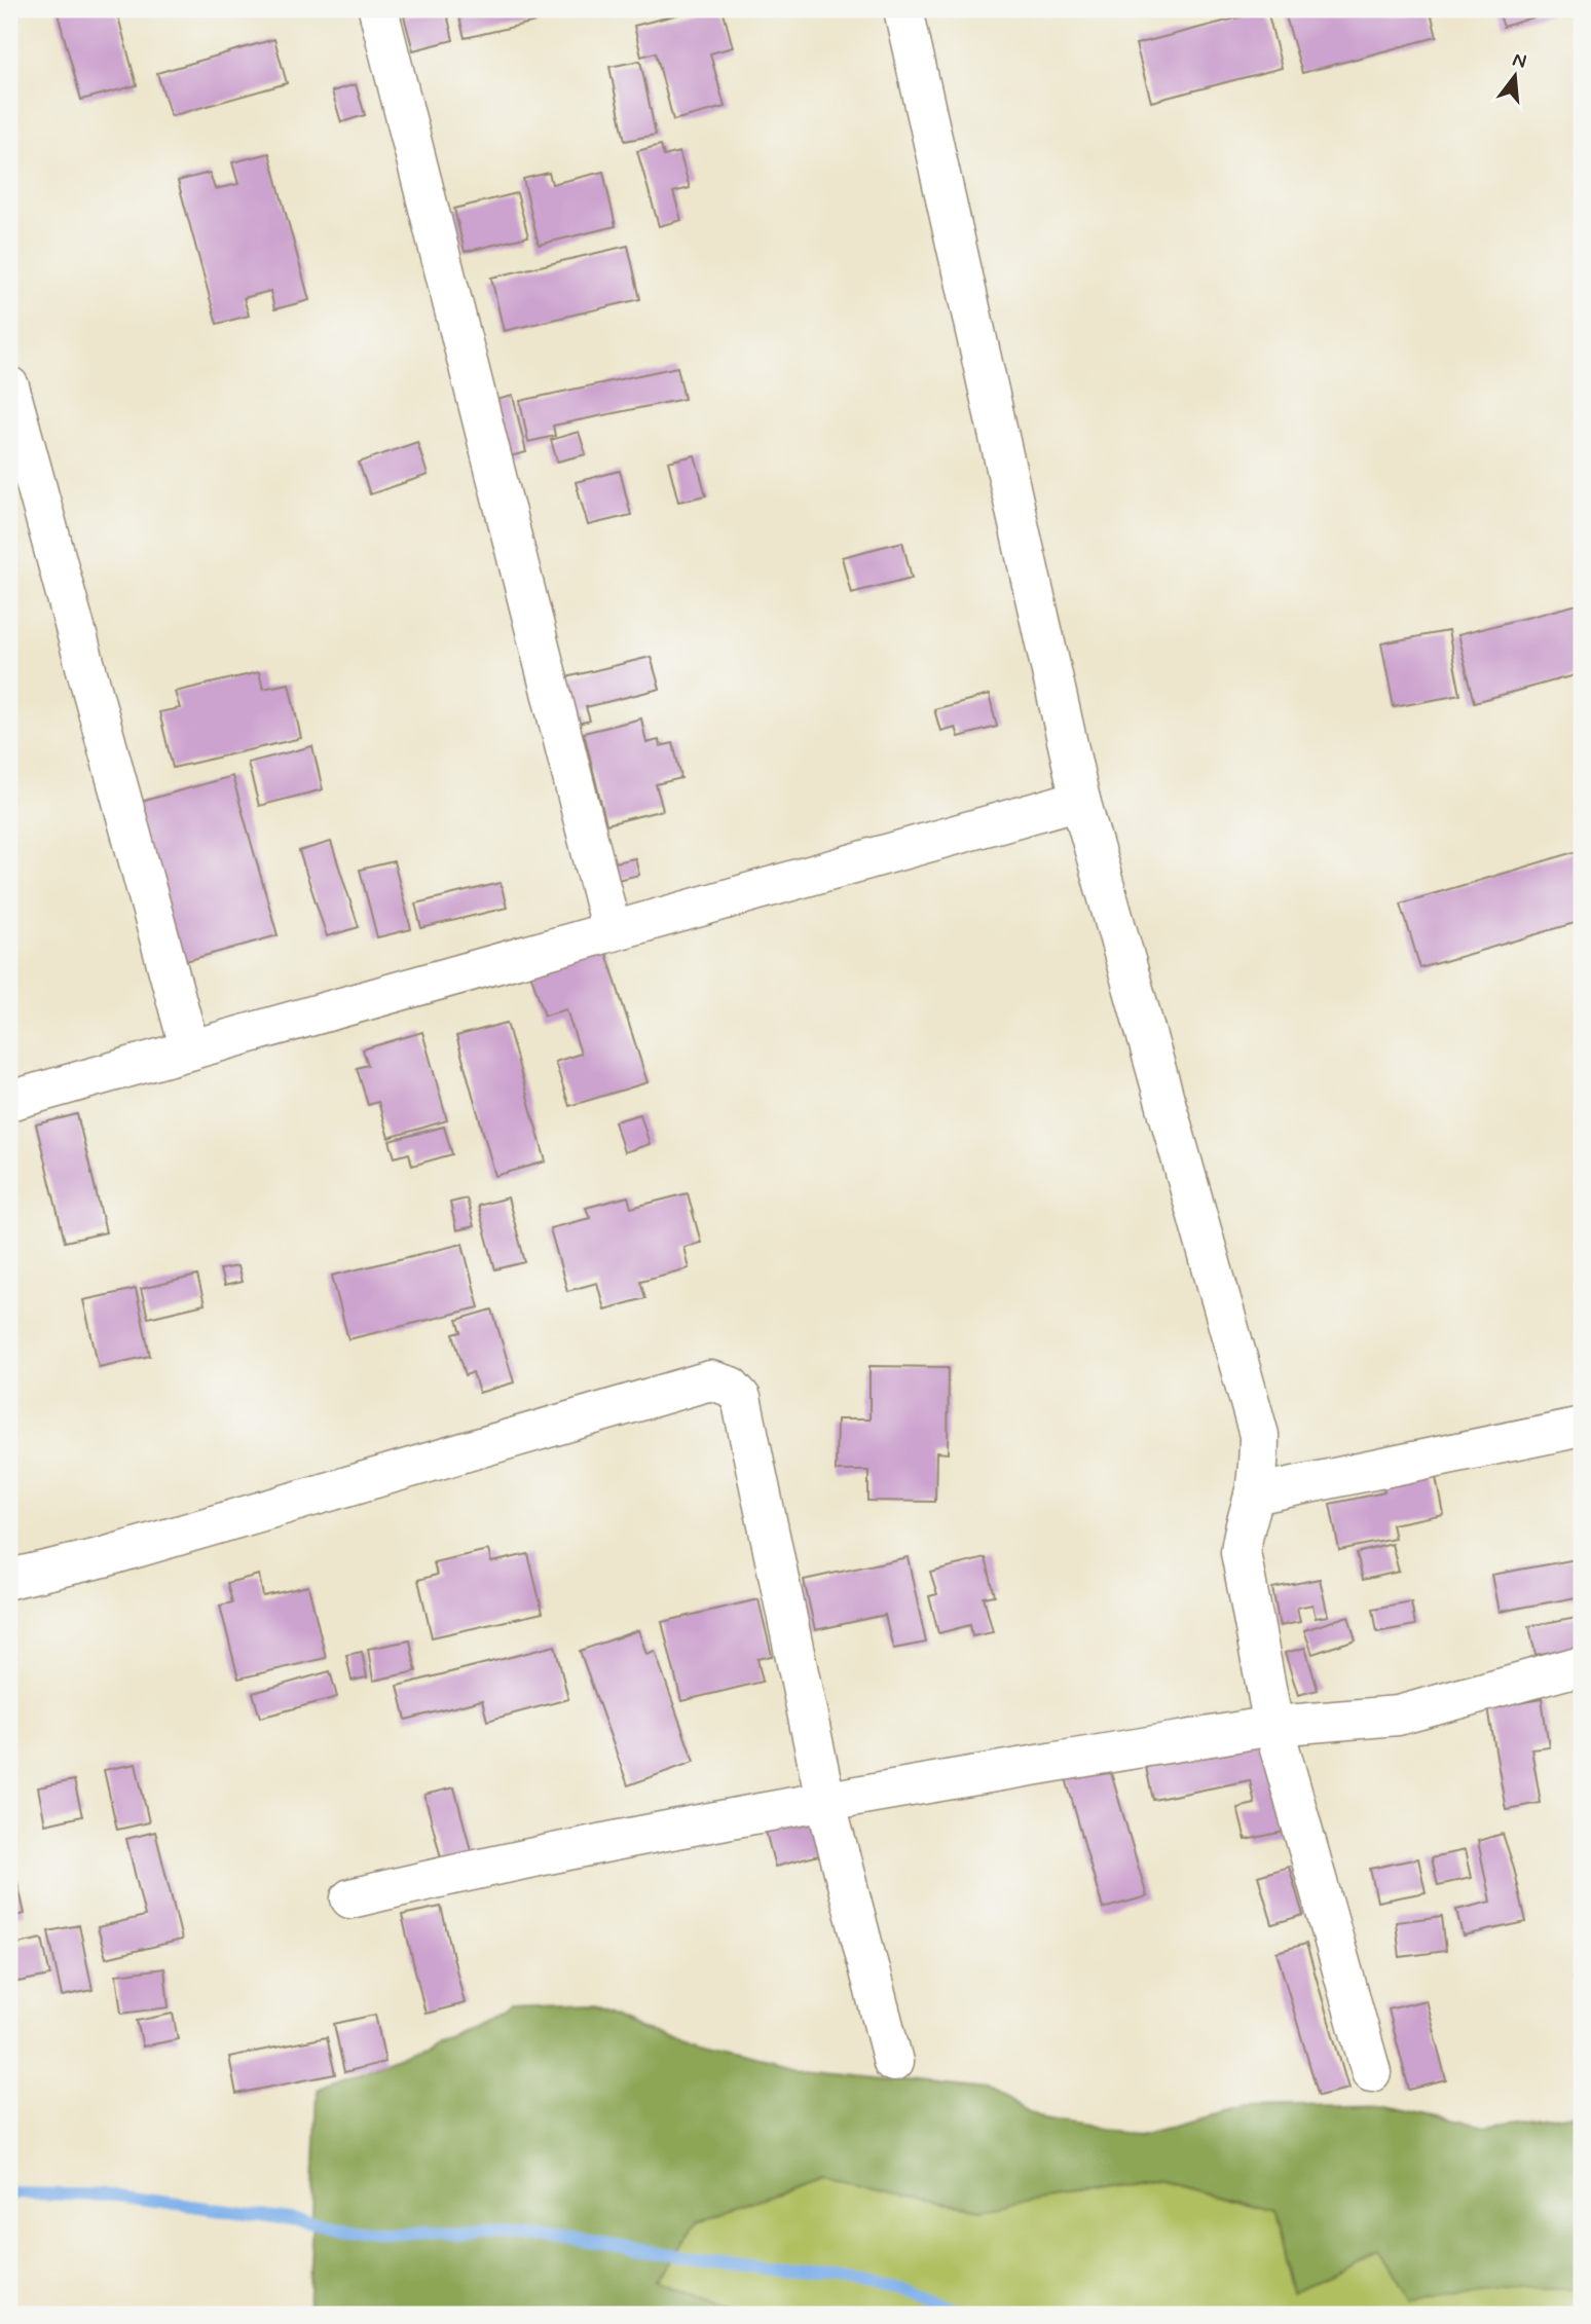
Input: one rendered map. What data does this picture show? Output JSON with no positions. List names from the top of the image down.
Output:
{
  "north": "top"
}
